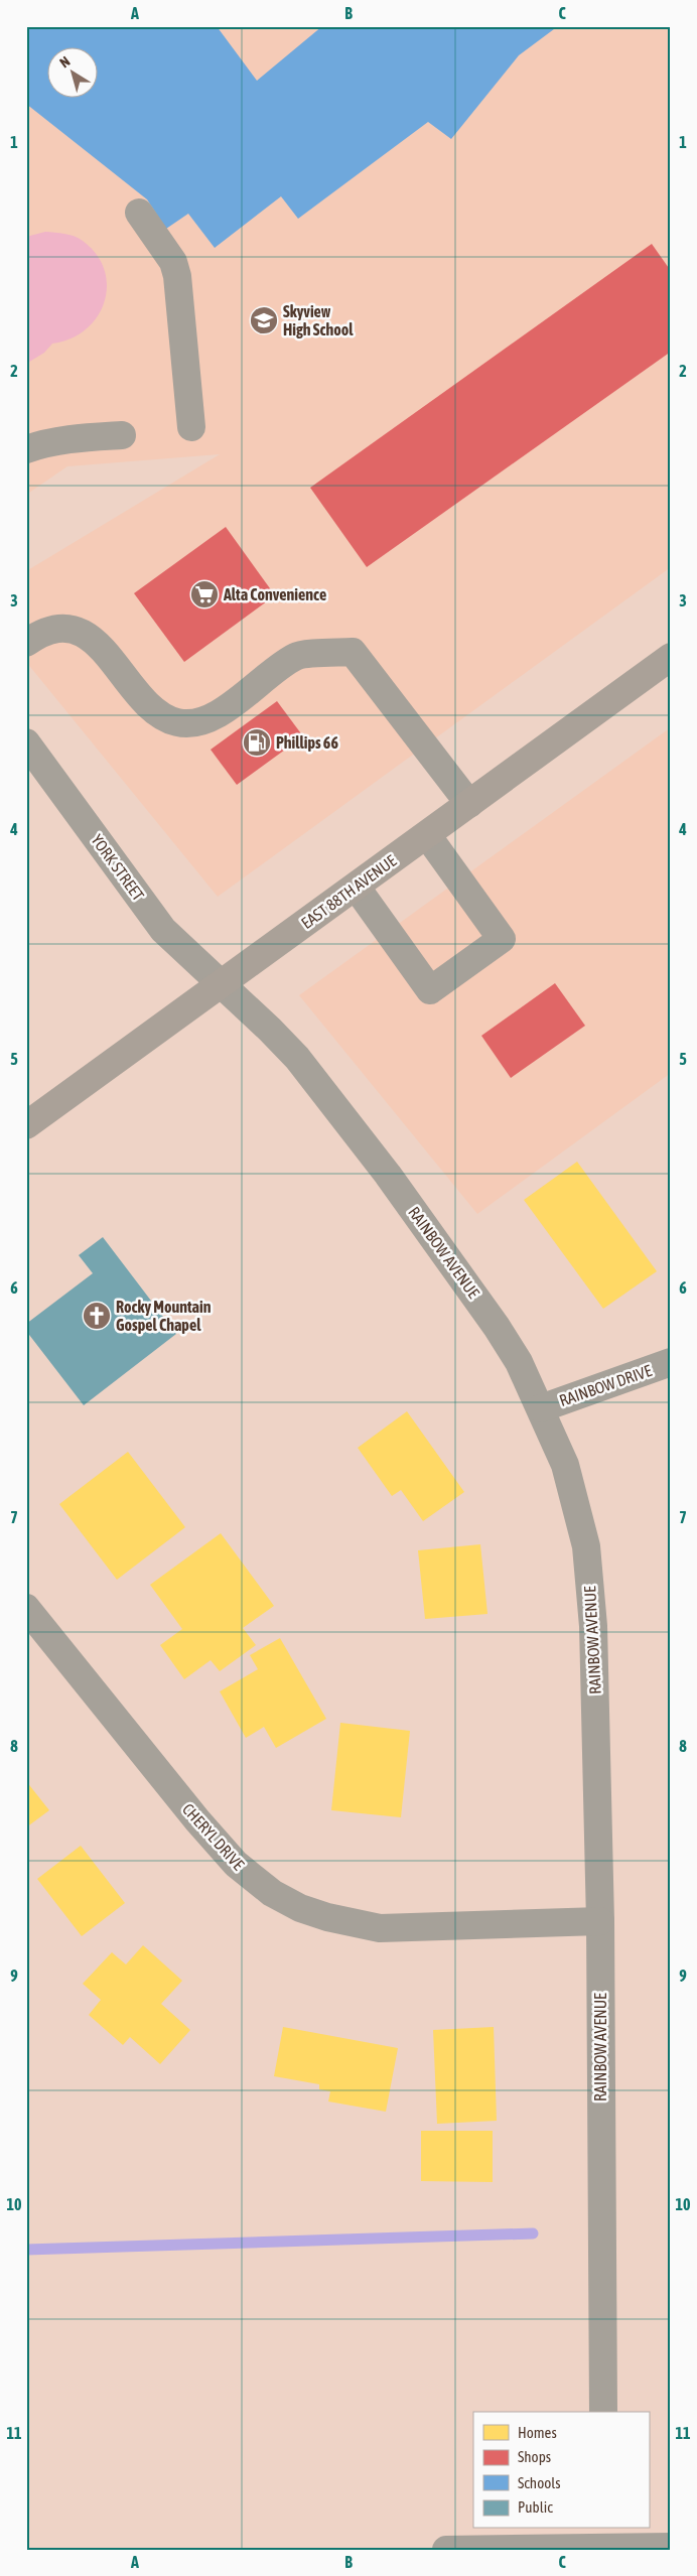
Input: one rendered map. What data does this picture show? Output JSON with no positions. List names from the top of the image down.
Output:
{
  "streets": {
    "main road": ["EAST 88TH AVENUE"],
    "street": [
      "YORK STREET",
      "RAINBOW AVENUE",
      "RAINBOW DRIVE",
      "CHERYL DRIVE"
    ]
  },
  "crossings": [
    ["YORK STREET", "EAST 88TH AVENUE"],
    ["YORK STREET", "RAINBOW AVENUE"],
    ["EAST 88TH AVENUE", "RAINBOW AVENUE"],
    ["RAINBOW AVENUE", "RAINBOW DRIVE"],
    ["RAINBOW AVENUE", "CHERYL DRIVE"]
  ],
  "places": {
    "school or university": ["Skyview High School"],
    "supermarket": ["Alta Convenience"],
    "fuel station": ["Phillips 66"],
    "church": ["Rocky Mountain Gospel Chapel"]
  },
  "legend": [
    "Homes",
    "Shops",
    "Schools",
    "Public"
  ],
  "north": "top left",
  "grid": {
    "columns": ["A", "B", "C"],
    "rows": [
      "1",
      "2",
      "3",
      "4",
      "5",
      "6",
      "7",
      "8",
      "9",
      "10",
      "11"
    ]
  }
}
